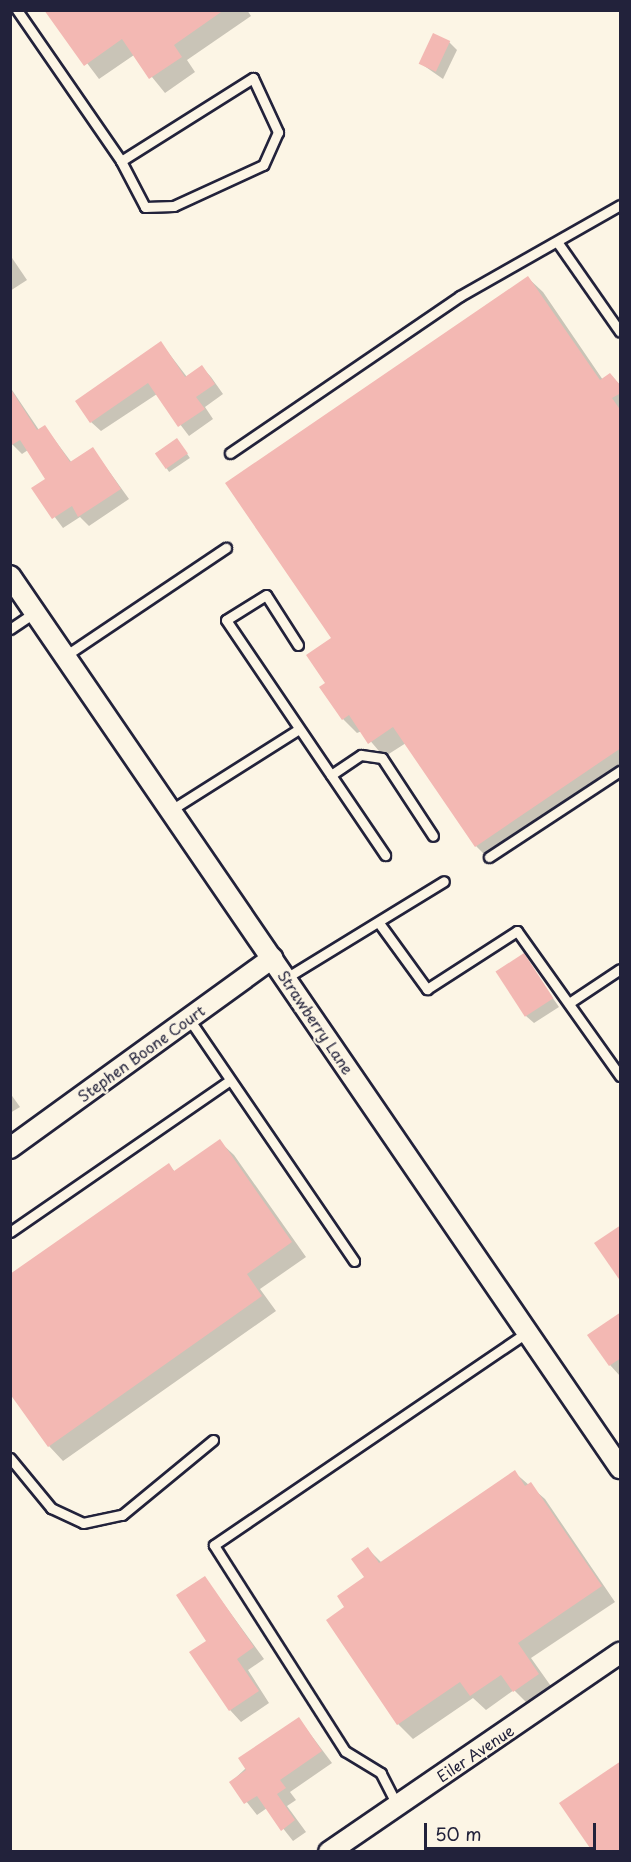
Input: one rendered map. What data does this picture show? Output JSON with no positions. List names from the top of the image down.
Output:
{
  "streets": {
    "street": ["Strawberry Lane", "Stephen Boone Court", "Eiler Avenue"]
  },
  "crossings": [
    ["Strawberry Lane", "Stephen Boone Court"]
  ],
  "scale_bar": "50 m"
}
